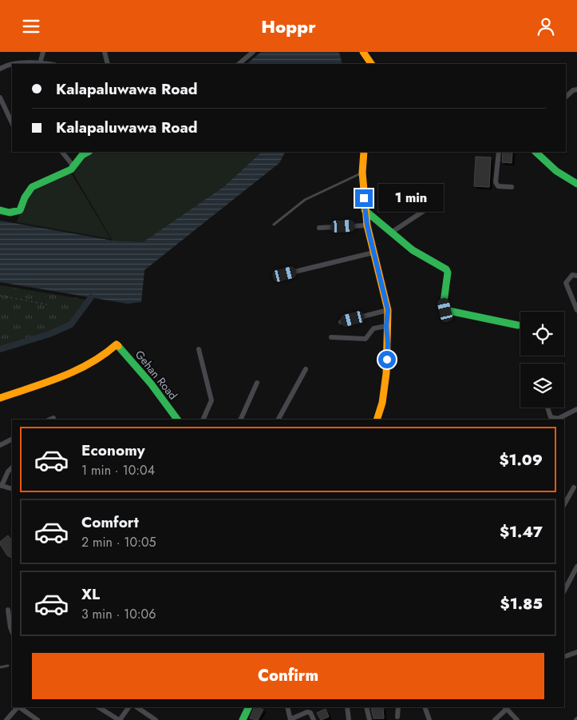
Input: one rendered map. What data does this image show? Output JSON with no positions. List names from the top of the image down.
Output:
{
  "streets": {
    "street": ["Gehan Road"]
  },
  "page": {
    "header": "Hoppr",
    "banner": ["Kalapaluwawa Road", "Kalapaluwawa Road"],
    "bubble": "1 min",
    "list": [
      {
        "name": "Economy",
        "note": "1 min · 10:04",
        "value": "$1.09"
      },
      {
        "name": "Comfort",
        "note": "2 min · 10:05",
        "value": "$1.47"
      },
      {
        "name": "XL",
        "note": "3 min · 10:06",
        "value": "$1.85"
      }
    ],
    "buttons": "Confirm"
  }
}
